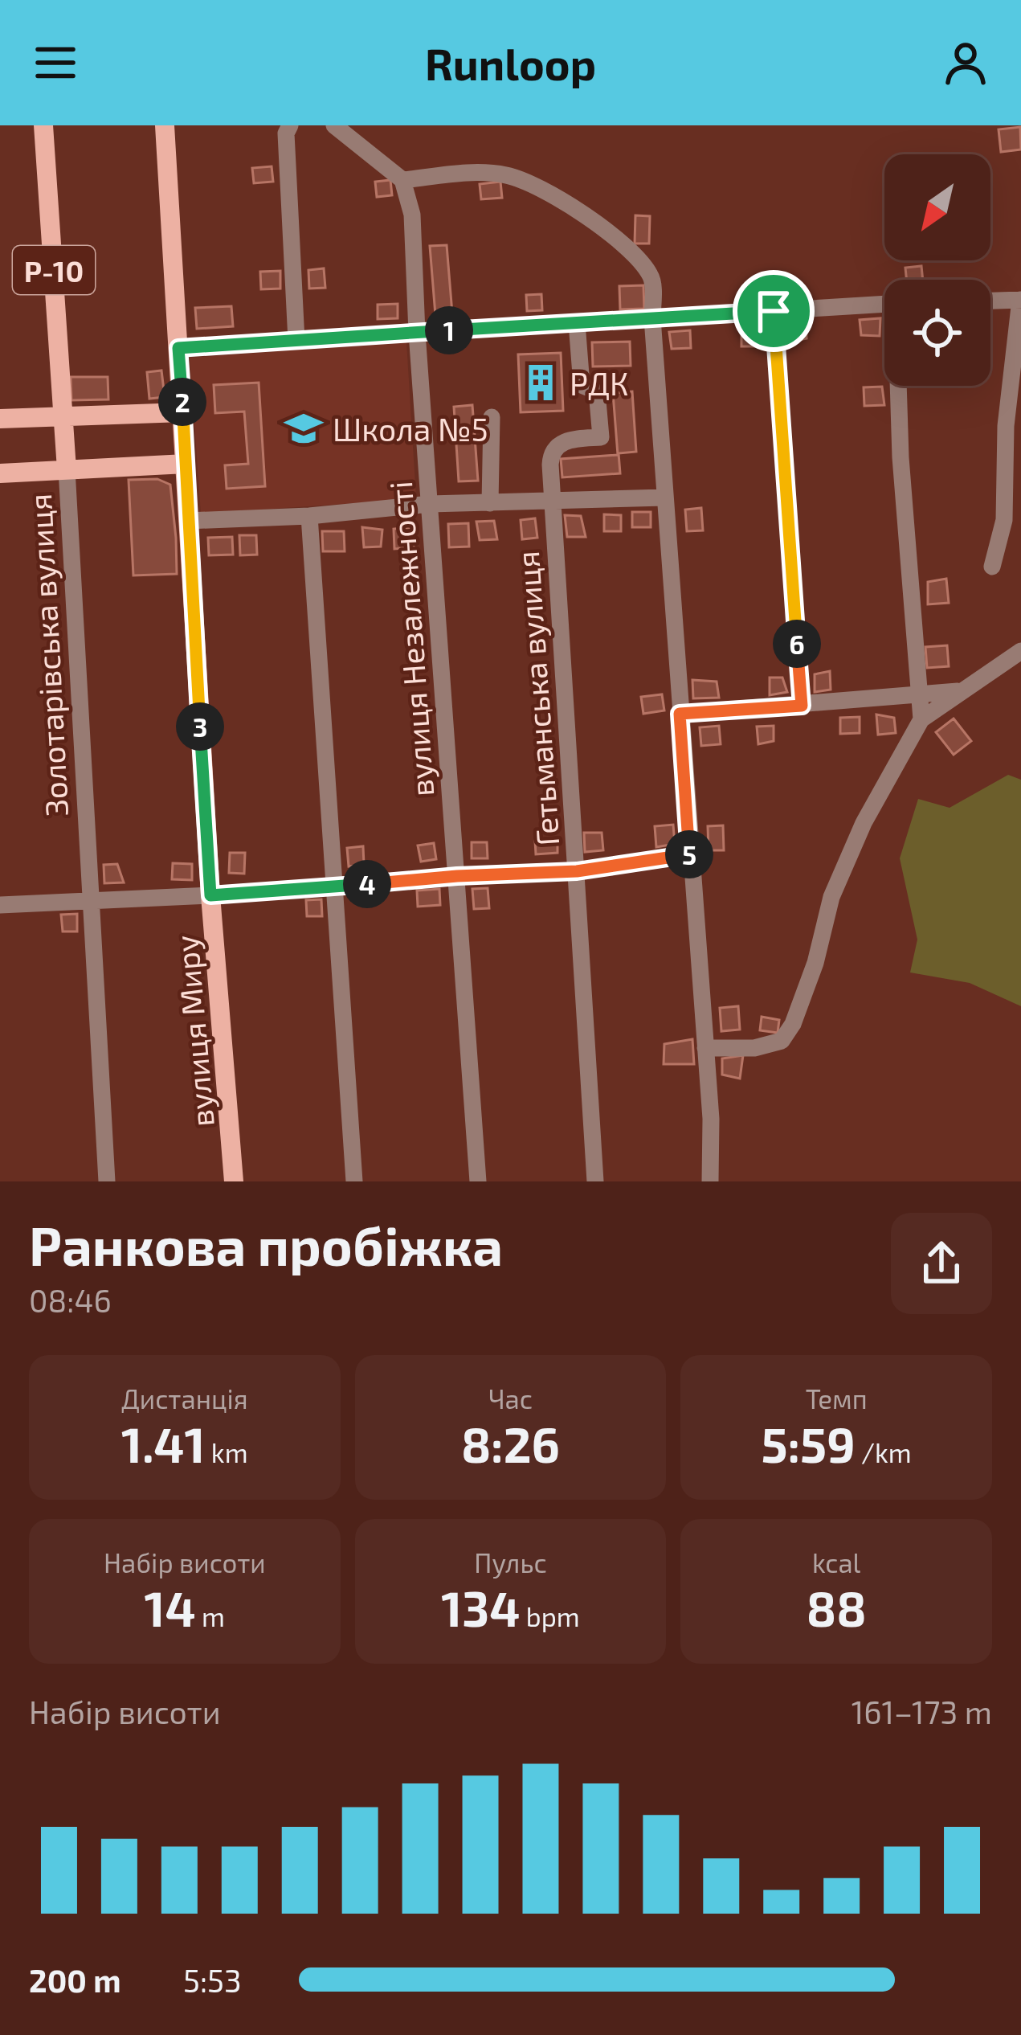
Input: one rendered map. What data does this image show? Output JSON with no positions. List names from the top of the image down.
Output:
{
  "streets": {
    "main road": ["Р-10", "Золотарівська вулиця", "вулиця Миру"],
    "street": ["вулиця Незалежності", "Гетьманська вулиця"]
  },
  "places": {
    "building": ["РДК"],
    "school or university": ["Школа №5"]
  },
  "north": "bottom left",
  "page": {
    "header": "Runloop",
    "pins": [
      "1",
      "2",
      "6",
      "3",
      "5",
      "4"
    ],
    "heading": ["Ранкова пробіжка", "08:46"],
    "stats": [
      ["Дистанція", "1.41 km"],
      ["Час", "8:26"],
      ["Темп", "5:59 /km"],
      ["Набір висоти", "14 m"],
      ["Пульс", "134 bpm"],
      ["kcal", "88"]
    ],
    "chart": ["Набір висоти", "161–173 m"],
    "list": [
      {
        "name": "200 m",
        "note": "5:53"
      }
    ]
  }
}
